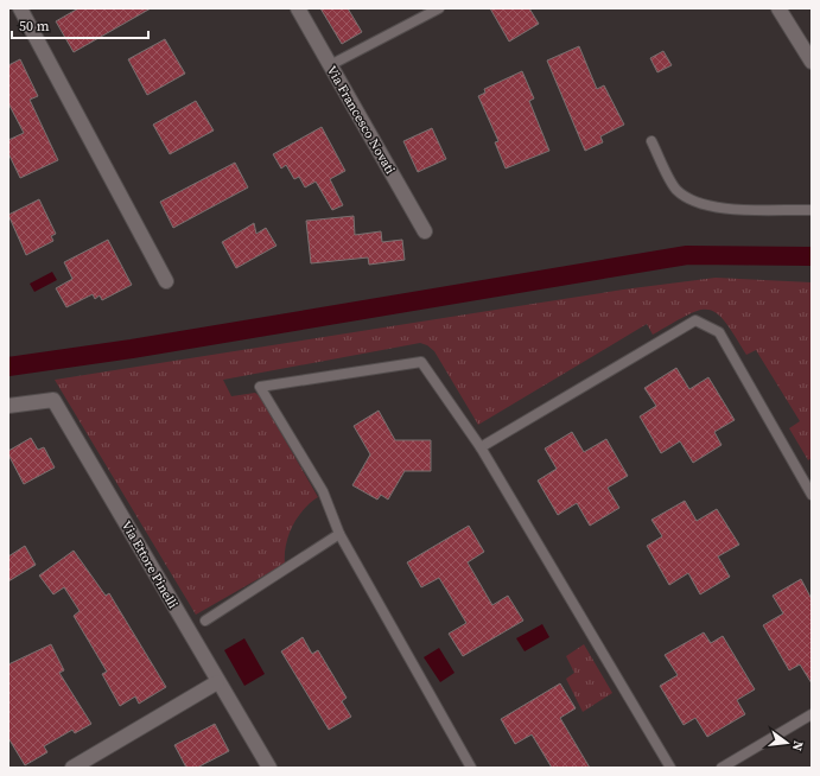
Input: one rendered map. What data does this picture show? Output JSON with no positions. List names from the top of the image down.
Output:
{
  "streets": {
    "street": ["Via Francesco Novati", "Via Ettore Pinelli"]
  },
  "scale_bar": "50 m",
  "north": "right"
}
